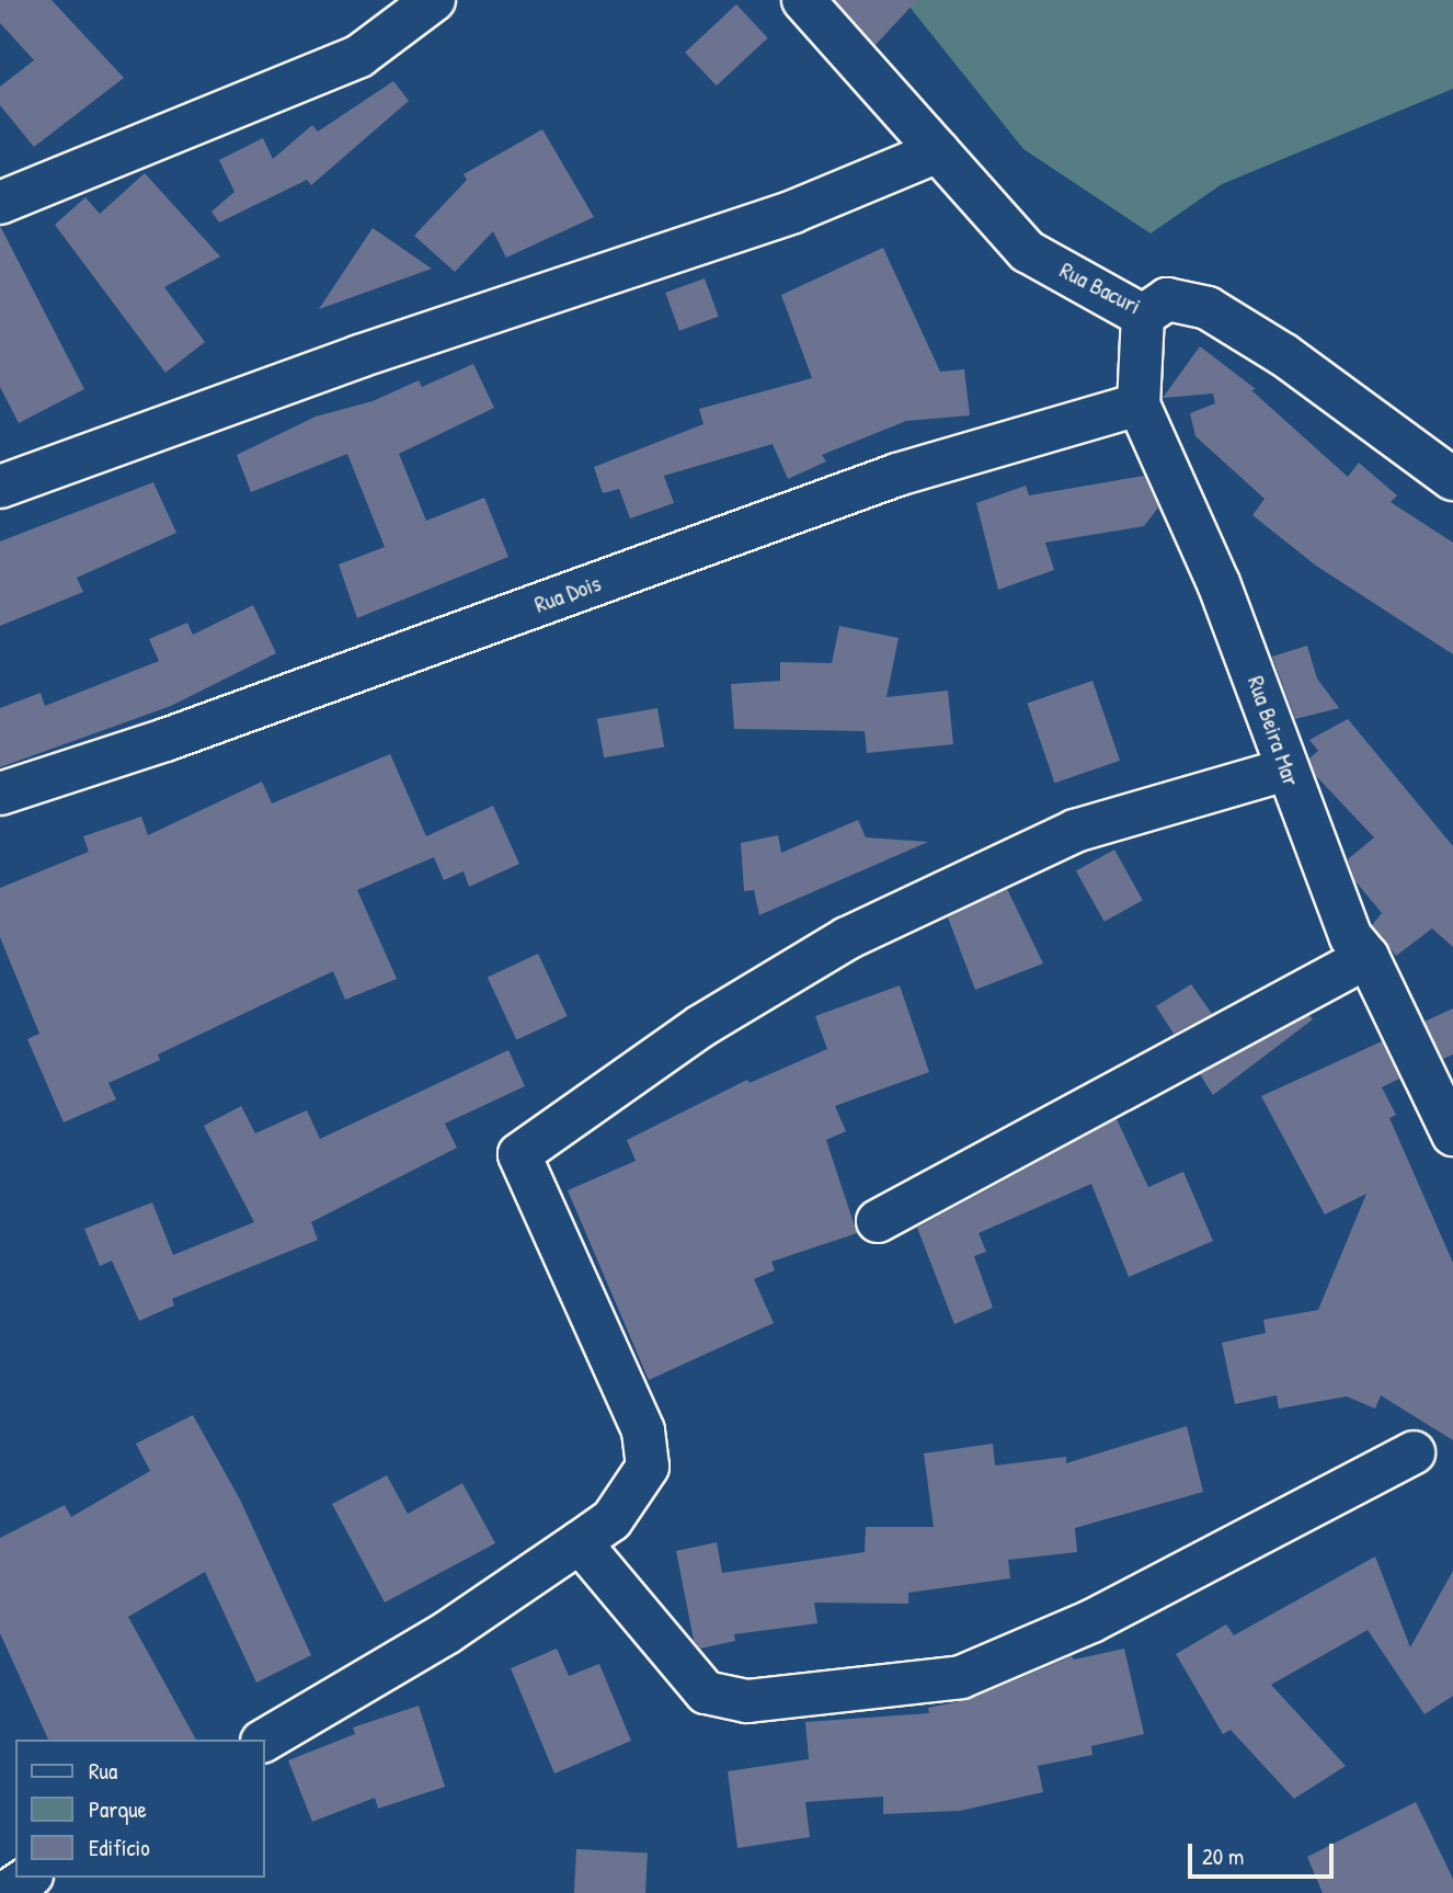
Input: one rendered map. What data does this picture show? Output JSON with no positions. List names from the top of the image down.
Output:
{
  "streets": {
    "street": ["Rua Bacuri", "Rua Dois", "Rua Beira Mar"]
  },
  "crossings": [
    ["Rua Bacuri", "Rua Beira Mar"],
    ["Rua Dois", "Rua Beira Mar"]
  ],
  "legend": ["Rua", "Parque", "Edifício"],
  "scale_bar": "20 m"
}
